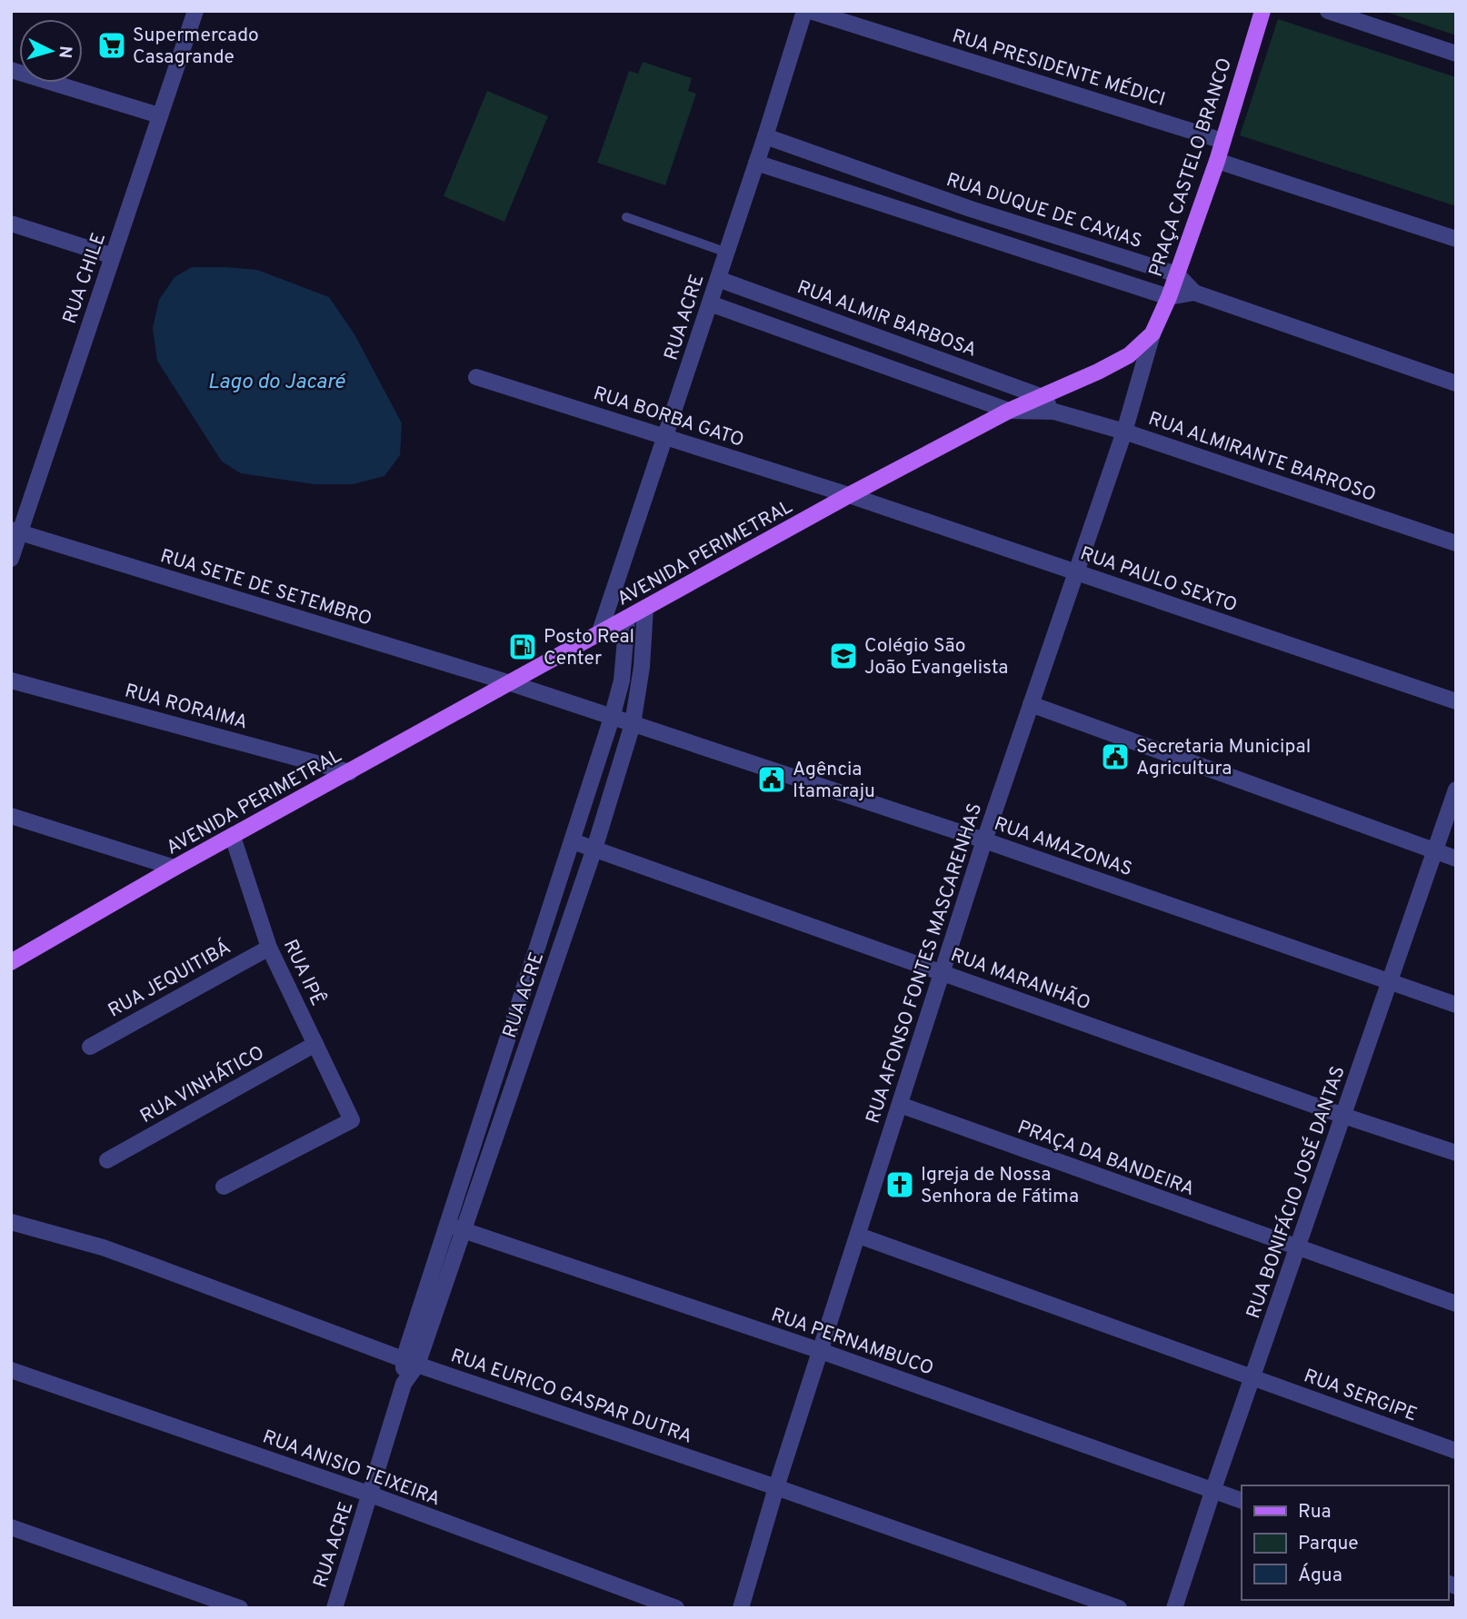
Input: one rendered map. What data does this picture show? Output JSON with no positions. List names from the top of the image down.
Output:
{
  "streets": {
    "main road": ["PRAÇA CASTELO BRANCO", "AVENIDA PERIMETRAL"],
    "street": [
      "RUA PRESIDENTE MÉDICI",
      "RUA DUQUE DE CAXIAS",
      "RUA CHILE",
      "RUA ACRE",
      "RUA ALMIR BARBOSA",
      "RUA BORBA GATO",
      "RUA ALMIRANTE BARROSO",
      "RUA PAULO SEXTO",
      "RUA SETE DE SETEMBRO",
      "RUA RORAIMA",
      "RUA AMAZONAS",
      "RUA AFONSO FONTES MASCARENHAS",
      "RUA IPÊ",
      "RUA JEQUITIBÁ",
      "RUA MARANHÃO",
      "RUA VINHÁTICO",
      "PRAÇA DA BANDEIRA",
      "RUA BONIFÁCIO JOSÉ DANTAS",
      "RUA PERNAMBUCO",
      "RUA SERGIPE",
      "RUA EURICO GASPAR DUTRA",
      "RUA ANISIO TEIXEIRA"
    ]
  },
  "crossings": [
    ["RUA PRESIDENTE MÉDICI", "PRAÇA CASTELO BRANCO"],
    ["PRAÇA CASTELO BRANCO", "RUA DUQUE DE CAXIAS"],
    ["PRAÇA CASTELO BRANCO", "AVENIDA PERIMETRAL"],
    ["PRAÇA CASTELO BRANCO", "RUA AFONSO FONTES MASCARENHAS"],
    ["RUA DUQUE DE CAXIAS", "RUA ACRE"],
    ["RUA CHILE", "RUA SETE DE SETEMBRO"],
    ["RUA ACRE", "RUA ALMIR BARBOSA"],
    ["RUA ACRE", "RUA BORBA GATO"],
    ["RUA ACRE", "AVENIDA PERIMETRAL"],
    ["RUA ACRE", "RUA AMAZONAS"],
    ["RUA ACRE", "RUA MARANHÃO"],
    ["RUA ACRE", "RUA PERNAMBUCO"],
    ["RUA ACRE", "RUA EURICO GASPAR DUTRA"],
    ["RUA ACRE", "RUA ANISIO TEIXEIRA"],
    ["RUA ALMIR BARBOSA", "AVENIDA PERIMETRAL"],
    ["RUA BORBA GATO", "AVENIDA PERIMETRAL"],
    ["RUA BORBA GATO", "RUA PAULO SEXTO"],
    ["RUA ALMIRANTE BARROSO", "AVENIDA PERIMETRAL"],
    ["RUA ALMIRANTE BARROSO", "RUA AFONSO FONTES MASCARENHAS"],
    ["AVENIDA PERIMETRAL", "RUA PAULO SEXTO"],
    ["AVENIDA PERIMETRAL", "RUA SETE DE SETEMBRO"],
    ["AVENIDA PERIMETRAL", "RUA RORAIMA"],
    ["AVENIDA PERIMETRAL", "RUA AMAZONAS"],
    ["AVENIDA PERIMETRAL", "RUA AFONSO FONTES MASCARENHAS"],
    ["AVENIDA PERIMETRAL", "RUA IPÊ"],
    ["RUA PAULO SEXTO", "RUA AFONSO FONTES MASCARENHAS"],
    ["RUA SETE DE SETEMBRO", "RUA AMAZONAS"],
    ["RUA AMAZONAS", "RUA AFONSO FONTES MASCARENHAS"],
    ["RUA AMAZONAS", "RUA BONIFÁCIO JOSÉ DANTAS"],
    ["RUA AFONSO FONTES MASCARENHAS", "RUA MARANHÃO"],
    ["RUA AFONSO FONTES MASCARENHAS", "PRAÇA DA BANDEIRA"],
    ["RUA AFONSO FONTES MASCARENHAS", "RUA PERNAMBUCO"],
    ["RUA AFONSO FONTES MASCARENHAS", "RUA EURICO GASPAR DUTRA"],
    ["RUA IPÊ", "RUA JEQUITIBÁ"],
    ["RUA IPÊ", "RUA VINHÁTICO"],
    ["RUA MARANHÃO", "RUA BONIFÁCIO JOSÉ DANTAS"],
    ["PRAÇA DA BANDEIRA", "RUA BONIFÁCIO JOSÉ DANTAS"],
    ["RUA BONIFÁCIO JOSÉ DANTAS", "RUA PERNAMBUCO"],
    ["RUA BONIFÁCIO JOSÉ DANTAS", "RUA SERGIPE"]
  ],
  "water": ["Lago do Jacaré"],
  "places": {
    "supermarket": ["Supermercado Casagrande"],
    "fuel station": ["Posto Real Center"],
    "school or university": ["Colégio São João Evangelista"],
    "public building": ["Secretaria Municipal Agricultura", "Agência Itamaraju"],
    "church": ["Igreja de Nossa Senhora de Fátima"]
  },
  "legend": ["Rua", "Parque", "Água"],
  "north": "right"
}
